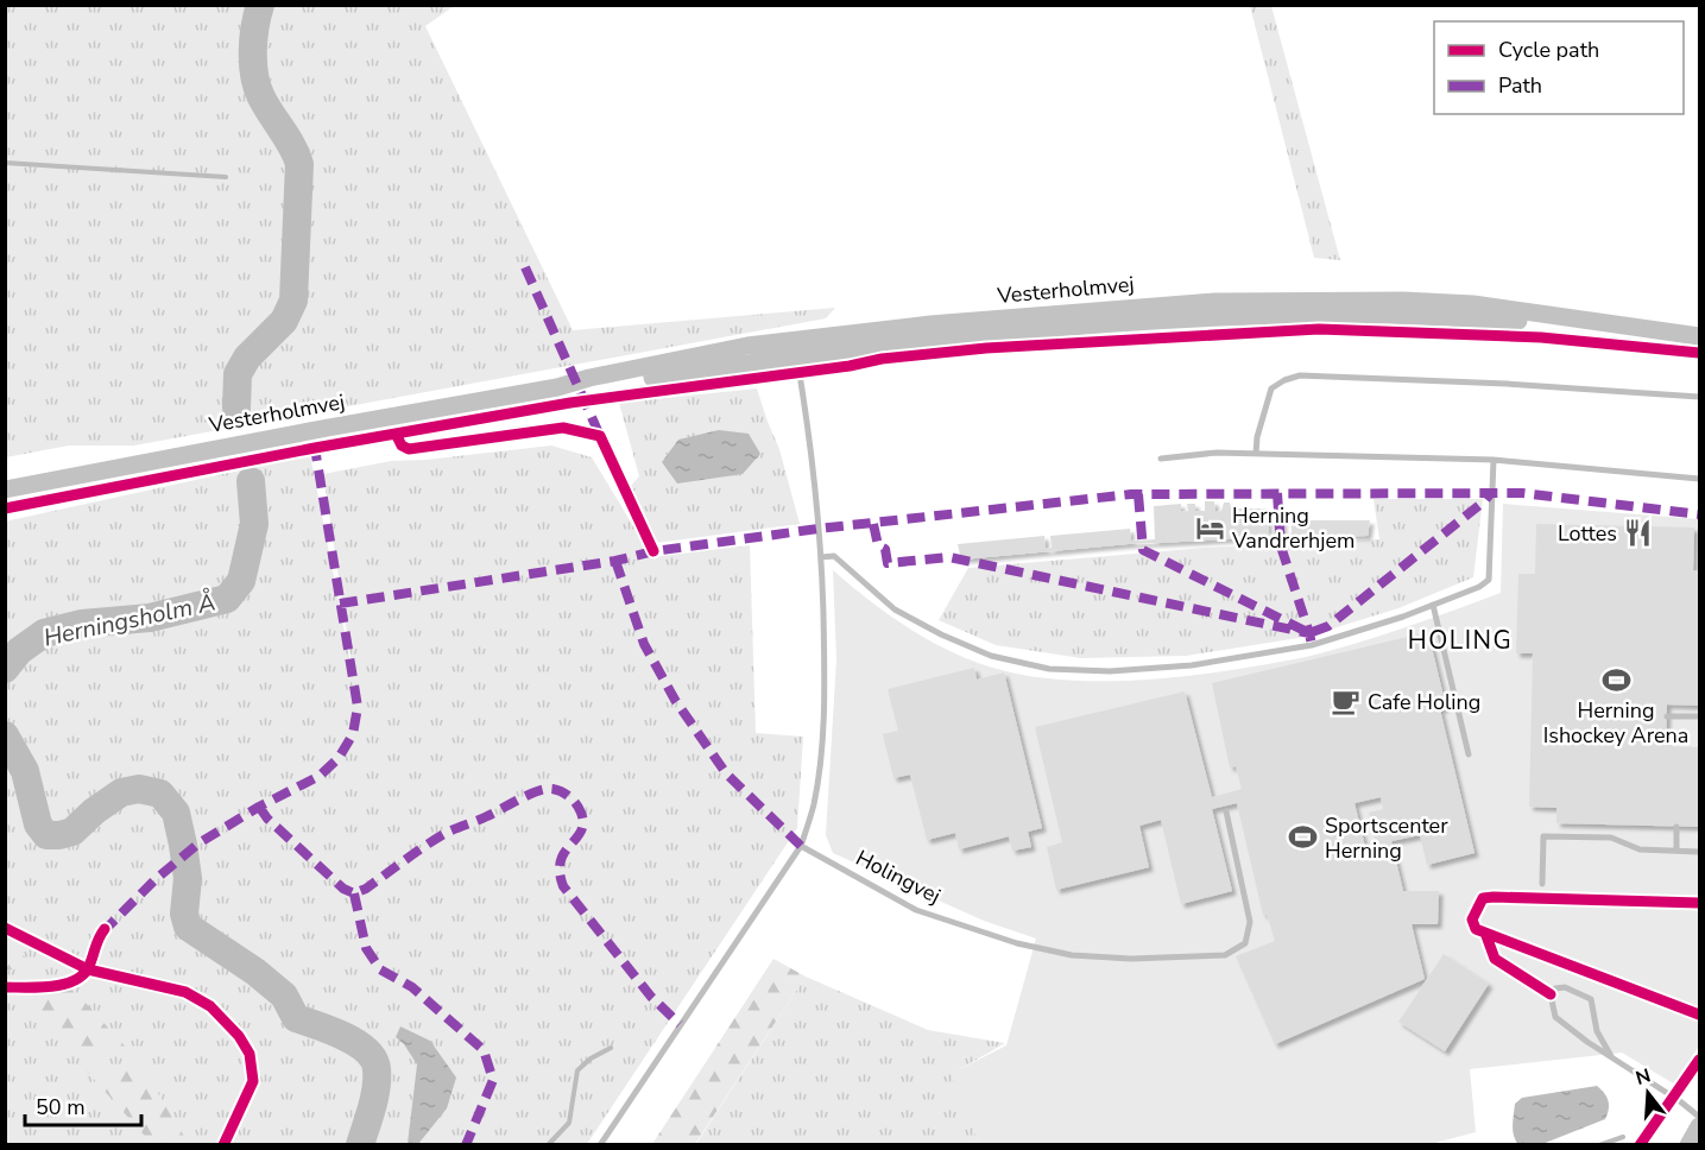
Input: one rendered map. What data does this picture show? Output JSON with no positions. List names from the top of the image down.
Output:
{
  "streets": {
    "street": ["Vesterholmvej"],
    "lane": ["Holingvej"]
  },
  "districts": ["HOLING"],
  "water": ["Herningsholm Å"],
  "places": {
    "hotel": ["Herning Vandrerhjem"],
    "restaurant": ["Lottes"],
    "sports": ["Herning Ishockey Arena", "Sportscenter Herning"],
    "cafe": ["Cafe Holing"]
  },
  "legend": ["Cycle path", "Path"],
  "scale_bar": "50 m",
  "north": "top"
}
